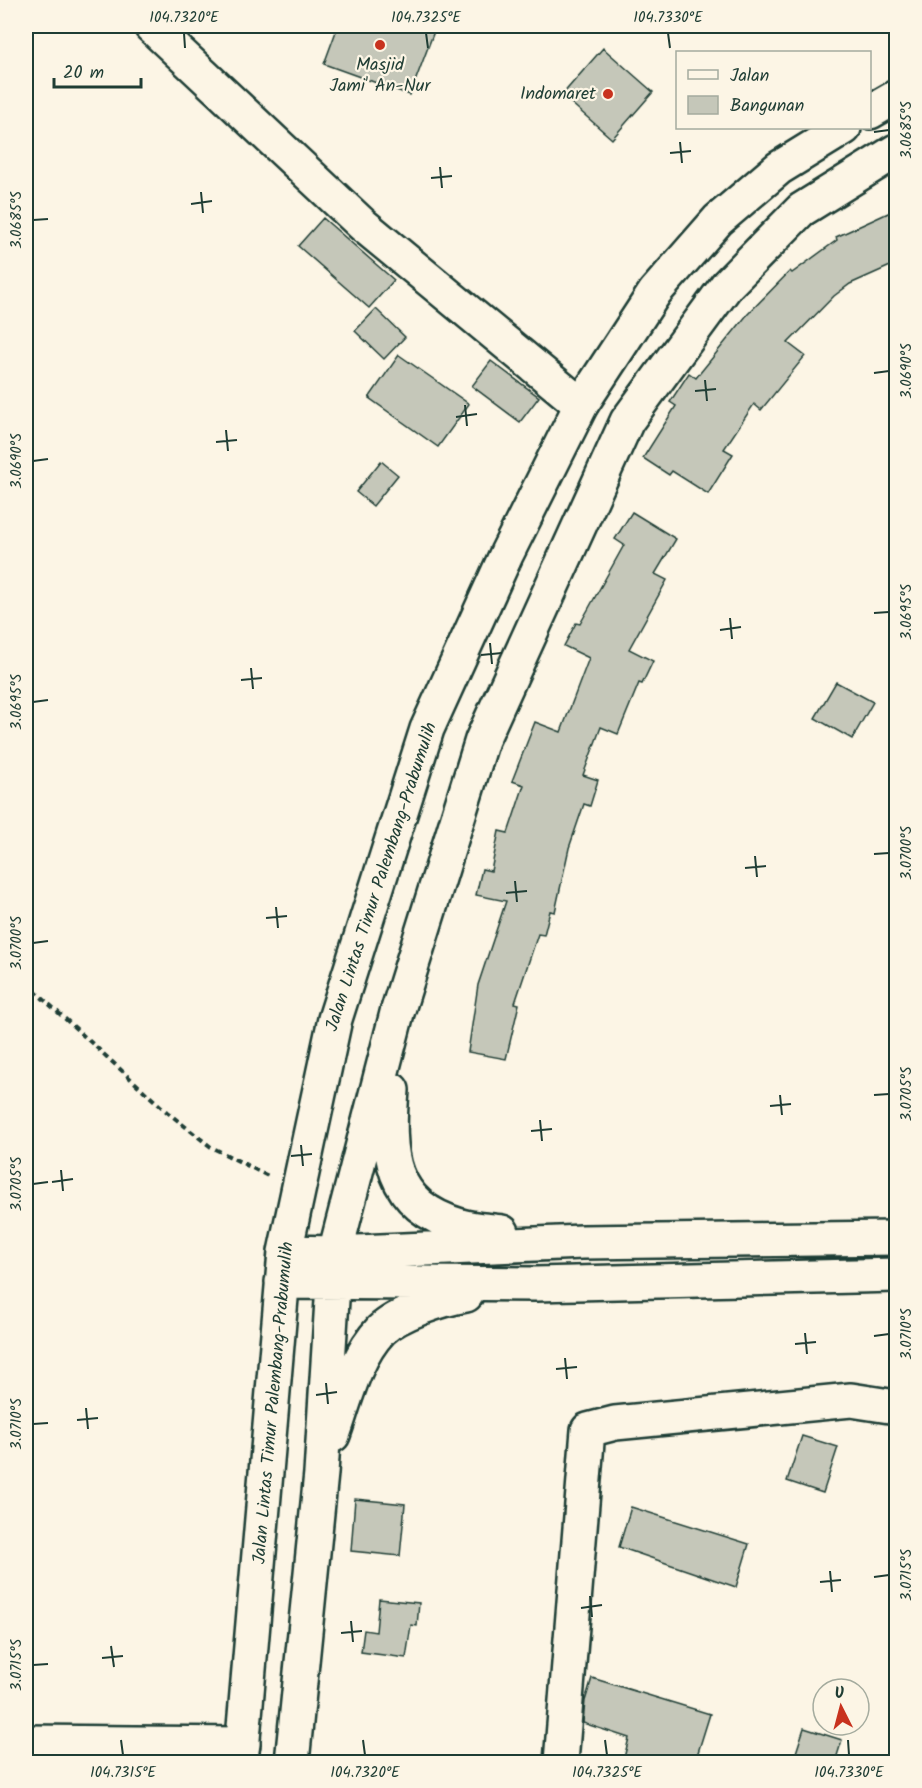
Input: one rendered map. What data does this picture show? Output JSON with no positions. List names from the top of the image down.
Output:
{
  "streets": {
    "main road": ["Jalan Lintas Timur Palembang-Prabumulih"]
  },
  "places": ["Masjid Jami' An-Nur", "Indomaret"],
  "legend": ["Jalan", "Bangunan"],
  "scale_bar": "20 m",
  "north": "top",
  "coordinates": [
    "104.7320°E",
    "104.7325°E",
    "104.7330°E",
    "3.0685°S",
    "3.0690°S",
    "3.0695°S",
    "3.0700°S",
    "3.0705°S",
    "3.0710°S",
    "3.0715°S",
    "104.7315°E"
  ]
}
